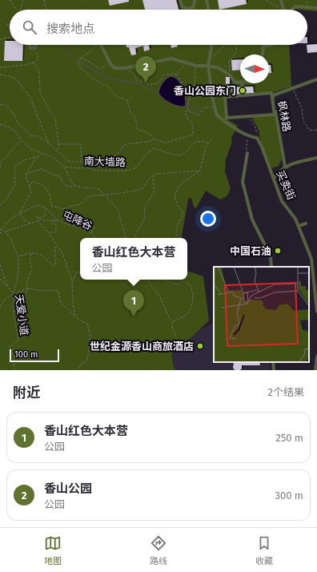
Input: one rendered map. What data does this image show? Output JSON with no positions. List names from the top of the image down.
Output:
{
  "streets": {
    "street": ["枫林路", "买卖街"],
    "path": ["南大墙路", "屯降谷", "天爱小道"]
  },
  "places": ["香山公园东门", "中国石油", "世纪金源香山商旅酒店"],
  "scale_bar": "100 m",
  "north": "right",
  "page": {
    "search": "搜索地点",
    "pins": ["2", "1"],
    "popup": ["香山红色大本营", "公园"],
    "scale": "100 m",
    "heading": ["附近", "2个结果"],
    "list": [
      {
        "mark": "1",
        "name": "香山红色大本营",
        "note": "公园",
        "value": "250 m"
      },
      {
        "mark": "2",
        "name": "香山公园",
        "note": "公园",
        "value": "300 m"
      }
    ],
    "nav": ["地图", "路线", "收藏"]
  }
}
